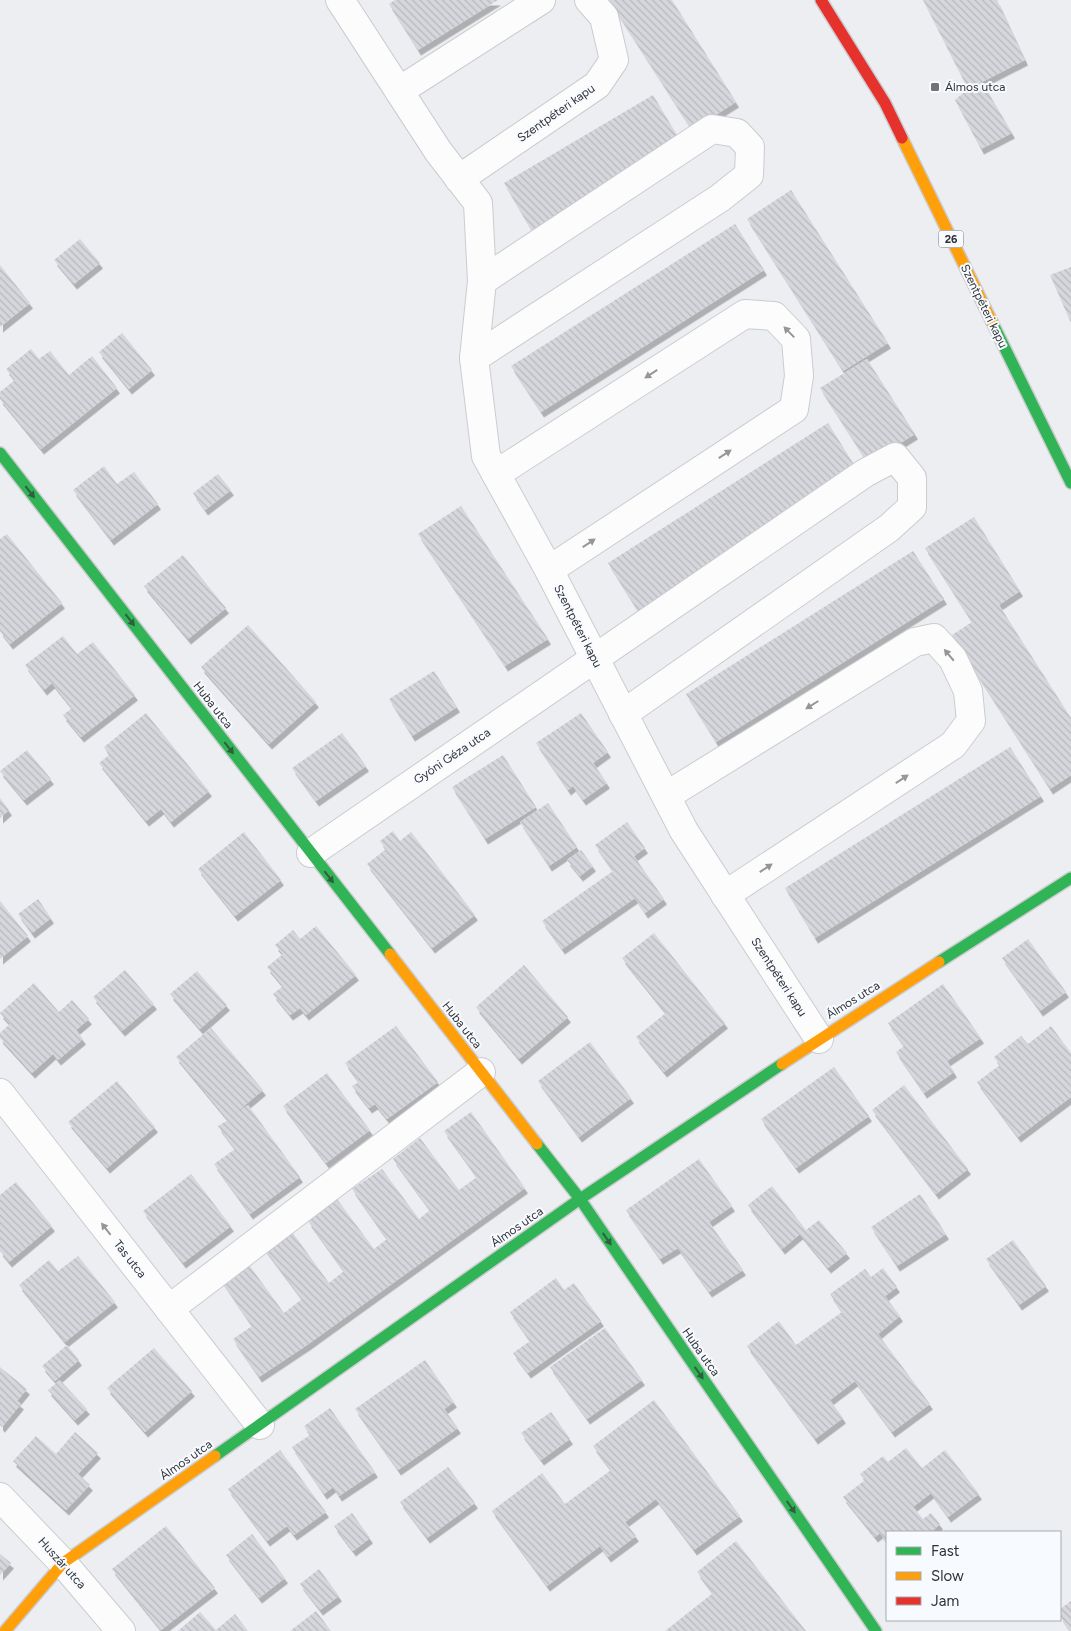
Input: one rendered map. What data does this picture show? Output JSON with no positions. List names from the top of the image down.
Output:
{
  "streets": {
    "street": [
      "Szentpéteri kapu",
      "26",
      "Huba utca",
      "Gyóni Géza utca",
      "Álmos utca",
      "Tas utca",
      "Huszár utca"
    ]
  },
  "crossings": [
    ["Szentpéteri kapu", "Gyóni Géza utca"],
    ["Szentpéteri kapu", "Álmos utca"],
    ["Huba utca", "Gyóni Géza utca"],
    ["Huba utca", "Álmos utca"],
    ["Álmos utca", "Tas utca"],
    ["Álmos utca", "Huszár utca"]
  ],
  "one_way": ["Huba utca", "Tas utca"],
  "places": {
    "transit": ["Álmos utca"]
  },
  "legend": ["Fast", "Slow", "Jam"]
}
